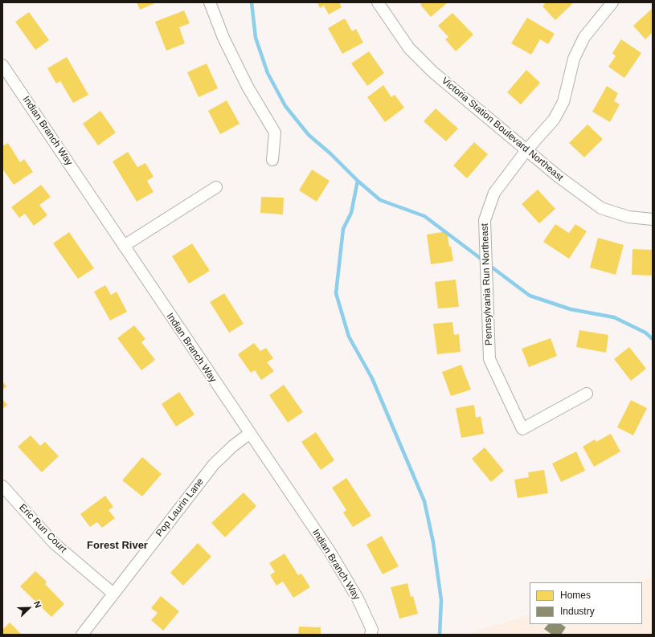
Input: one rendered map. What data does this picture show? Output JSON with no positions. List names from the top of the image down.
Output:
{
  "streets": {
    "street": [
      "Victoria Station Boulevard Northeast",
      "Indian Branch Way",
      "Pennsylvania Run Northeast",
      "Pop Laurin Lane",
      "Eric Run Court"
    ]
  },
  "crossings": [
    ["Victoria Station Boulevard Northeast", "Pennsylvania Run Northeast"],
    ["Indian Branch Way", "Pop Laurin Lane"],
    ["Pop Laurin Lane", "Eric Run Court"]
  ],
  "districts": ["Forest River"],
  "legend": ["Homes", "Industry"],
  "north": "top right"
}
